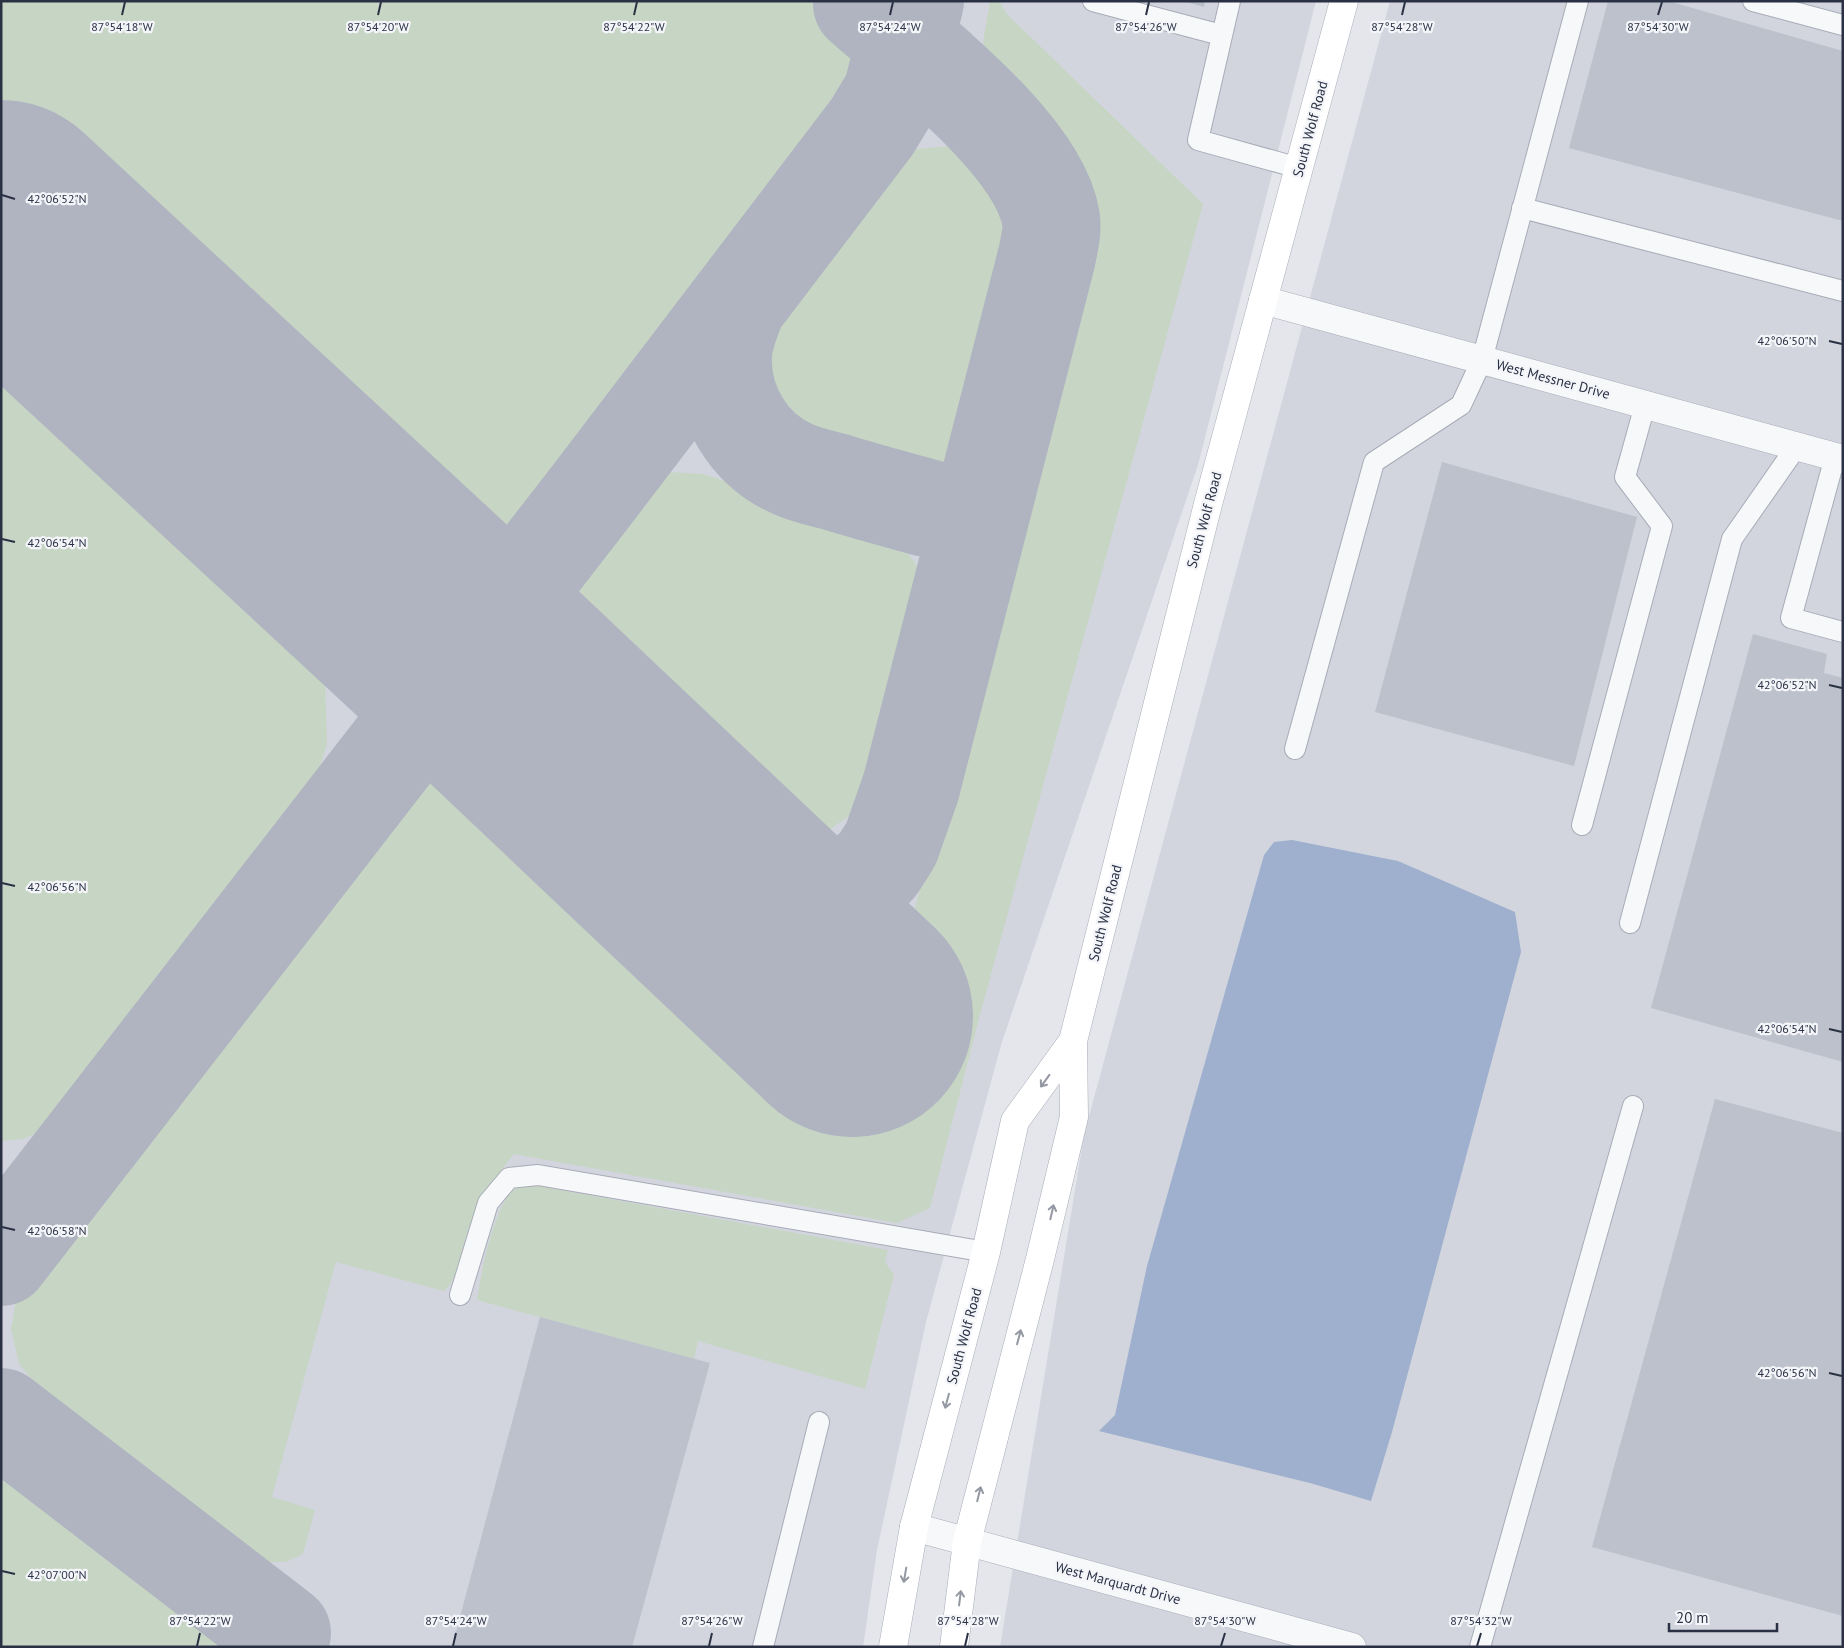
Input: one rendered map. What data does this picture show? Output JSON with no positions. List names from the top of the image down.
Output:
{
  "streets": {
    "main road": ["South Wolf Road"],
    "street": ["West Messner Drive", "West Marquardt Drive"]
  },
  "crossings": [
    ["South Wolf Road", "West Messner Drive"],
    ["South Wolf Road", "West Marquardt Drive"]
  ],
  "scale_bar": "20 m",
  "coordinates": [
    "87°54'18\"W",
    "87°54'20\"W",
    "87°54'22\"W",
    "87°54'24\"W",
    "87°54'26\"W",
    "87°54'28\"W",
    "87°54'30\"W",
    "42°06'52\"N",
    "42°06'50\"N",
    "42°06'54\"N",
    "42°06'56\"N",
    "42°06'58\"N",
    "42°07'00\"N",
    "87°54'32\"W"
  ]
}
